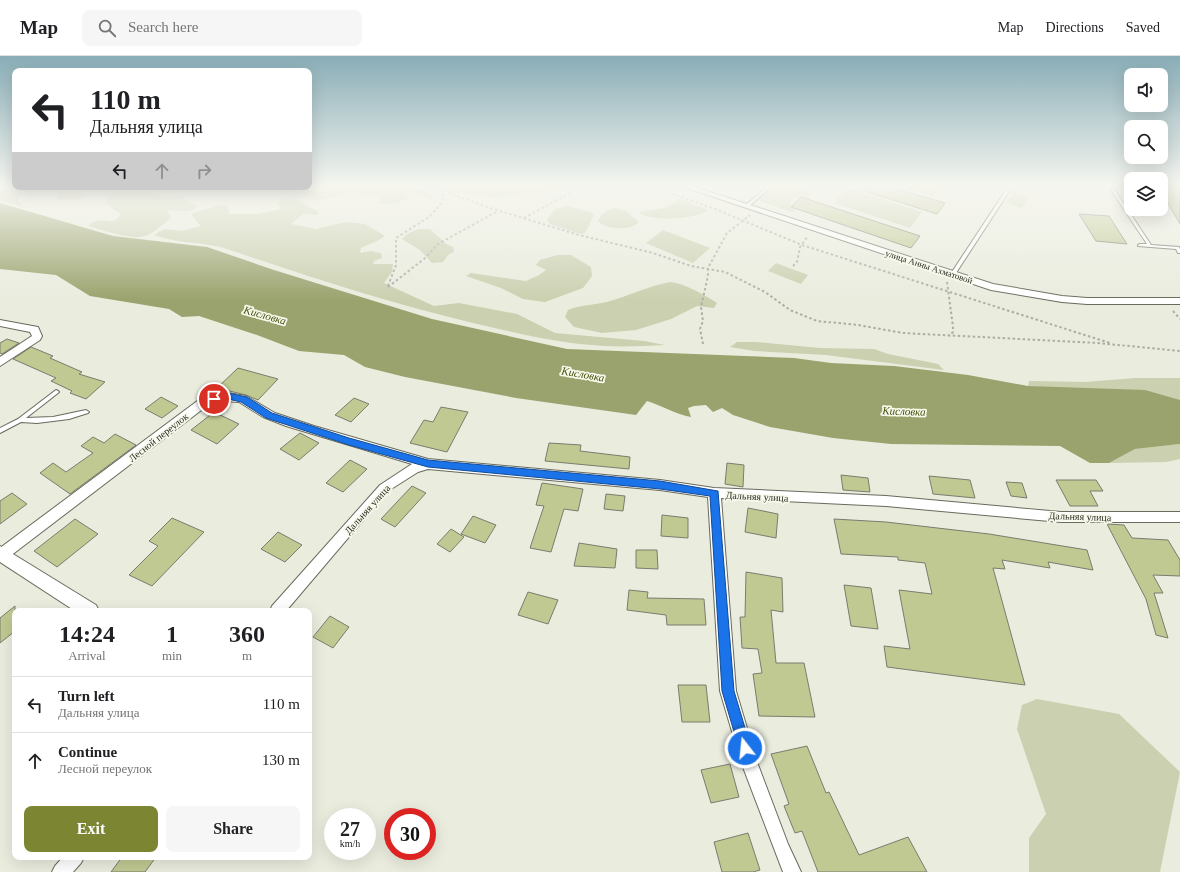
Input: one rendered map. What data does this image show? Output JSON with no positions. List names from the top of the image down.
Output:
{
  "streets": {
    "street": ["улица Анны Ахматовой", "Лесной переулок", "Дальняя улица"]
  },
  "crossings": [
    ["Лесной переулок", "Дальняя улица"]
  ],
  "water": ["Кисловка"],
  "page": {
    "header": "Map",
    "search": "Search here",
    "nav": ["Map", "Directions", "Saved"],
    "turn": ["110 m", "Дальняя улица"],
    "eta": [
      "14:24",
      "Arrival",
      "1",
      "min",
      "360",
      "m"
    ],
    "list": [
      {
        "name": "Turn left",
        "note": "Дальняя улица",
        "value": "110 m"
      },
      {
        "name": "Continue",
        "note": "Лесной переулок",
        "value": "130 m"
      }
    ],
    "buttons": ["Exit", "Share"],
    "speed": "27 km/h",
    "limit": "30"
  }
}
